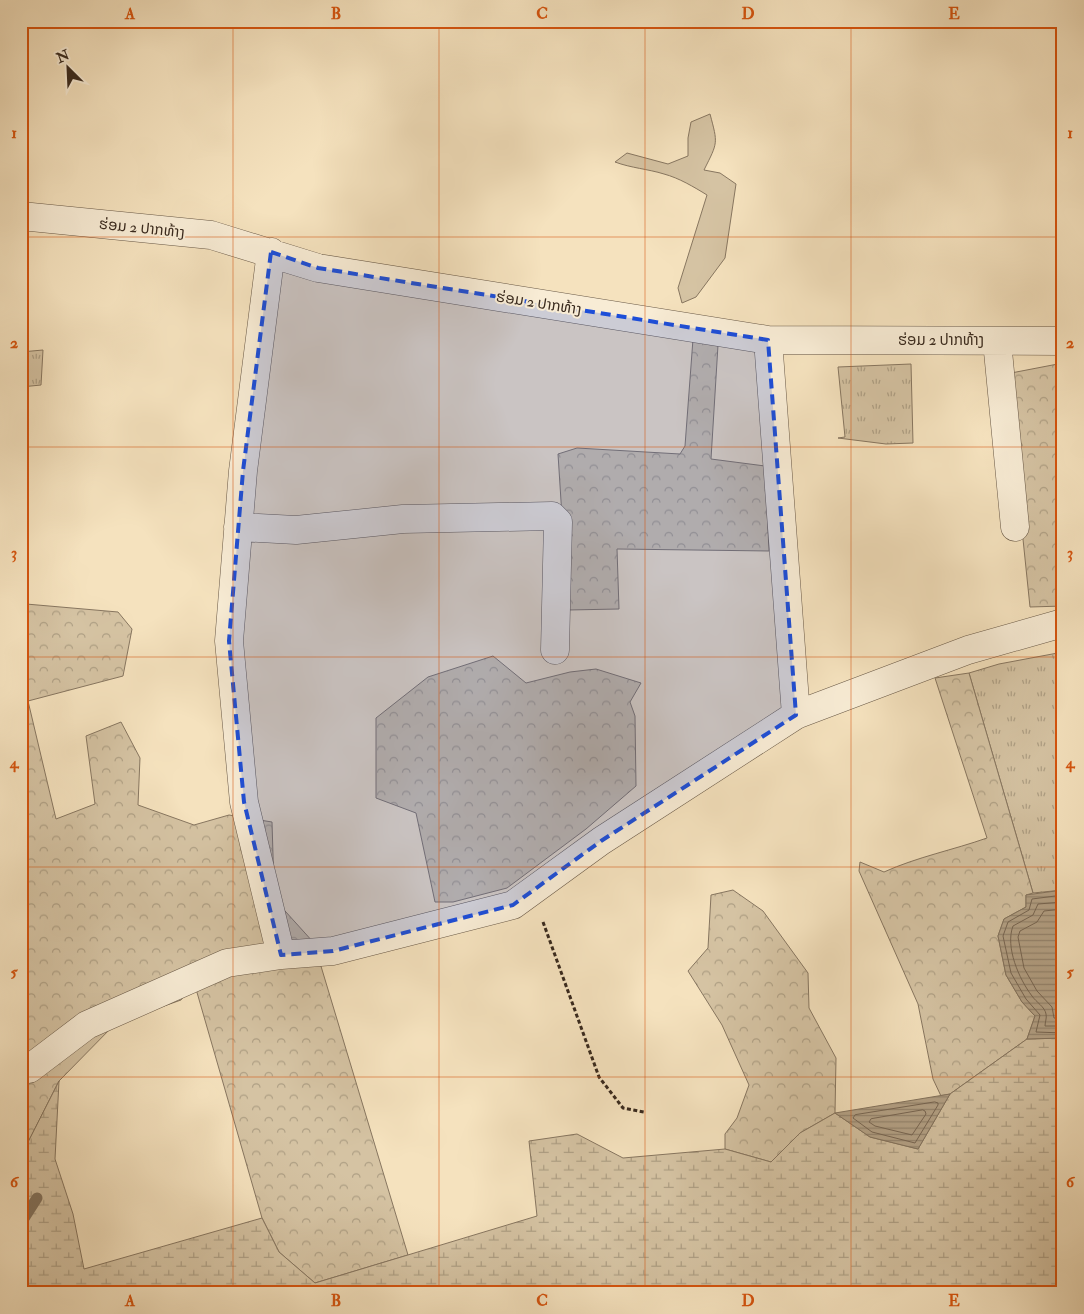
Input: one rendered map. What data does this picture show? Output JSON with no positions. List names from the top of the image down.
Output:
{
  "streets": {
    "street": ["ຮ່ອມ 2 ປາກທ້າງ"]
  },
  "north": "top left",
  "grid": {
    "columns": [
      "A",
      "B",
      "C",
      "D",
      "E"
    ],
    "rows": [
      "1",
      "2",
      "3",
      "4",
      "5",
      "6"
    ]
  }
}
